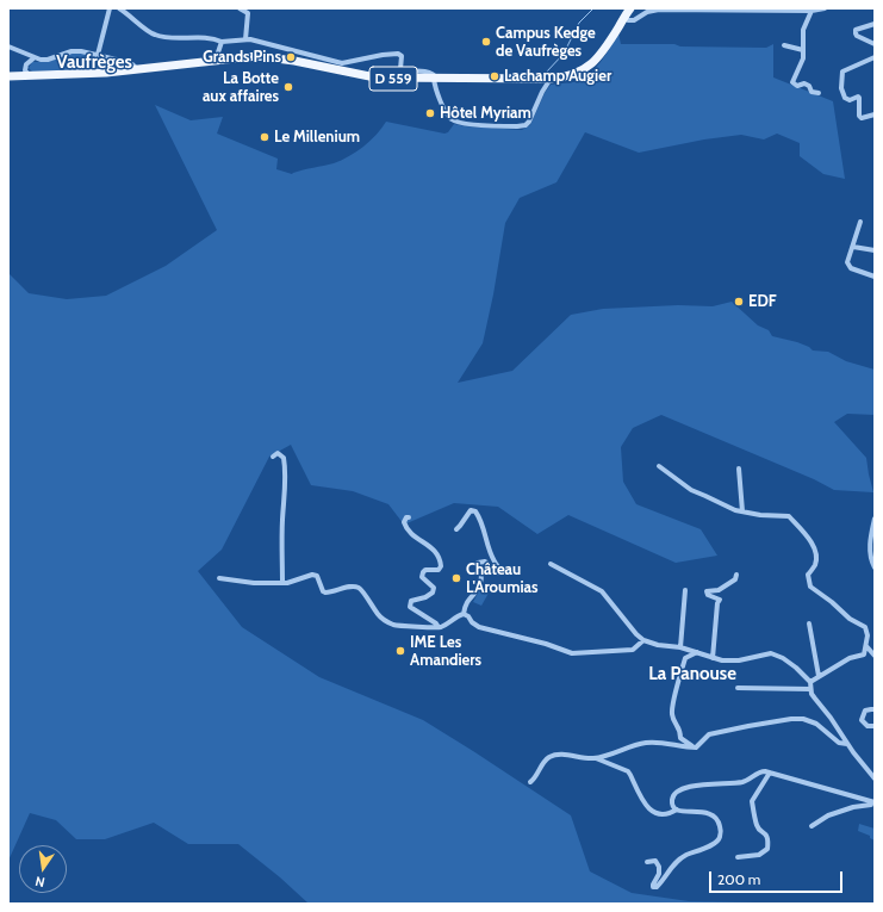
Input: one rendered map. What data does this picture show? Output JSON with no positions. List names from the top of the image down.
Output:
{
  "streets": {
    "main road": ["D 559"]
  },
  "districts": ["Vaufrèges", "La Panouse"],
  "places": [
    "Campus Kedge de Vaufrèges",
    "Grands Pins",
    "Lachamp Augier",
    "La Botte aux affaires",
    "Hôtel Myriam",
    "Le Millenium",
    "EDF",
    "Château L'Aroumias",
    "IME Les Amandiers"
  ],
  "scale_bar": "200 m",
  "north": "bottom"
}
